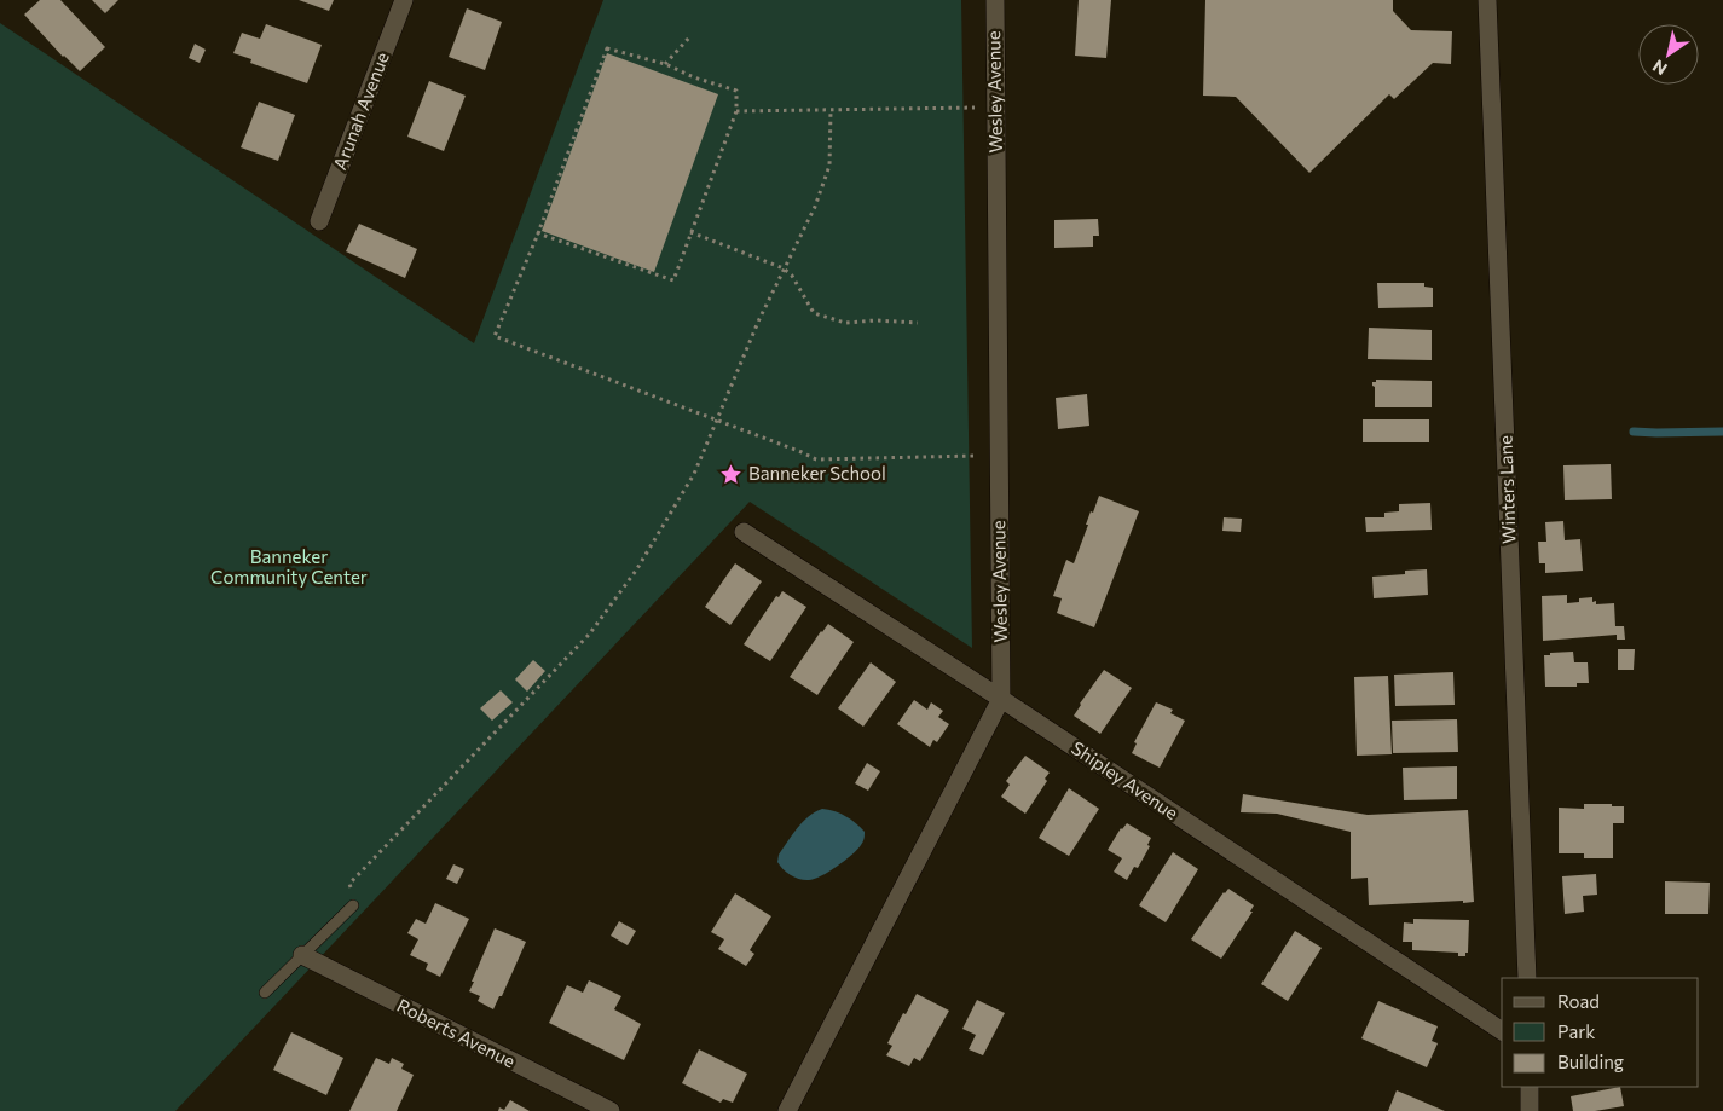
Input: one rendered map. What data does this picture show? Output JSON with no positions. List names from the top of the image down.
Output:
{
  "streets": {
    "street": [
      "Wesley Avenue",
      "Arunah Avenue",
      "Winters Lane",
      "Shipley Avenue",
      "Roberts Avenue"
    ]
  },
  "crossings": [
    ["Wesley Avenue", "Shipley Avenue"]
  ],
  "parks": ["Banneker Community Center"],
  "places": {
    "place": ["Banneker School"]
  },
  "legend": ["Road", "Park", "Building"],
  "north": "bottom left"
}
